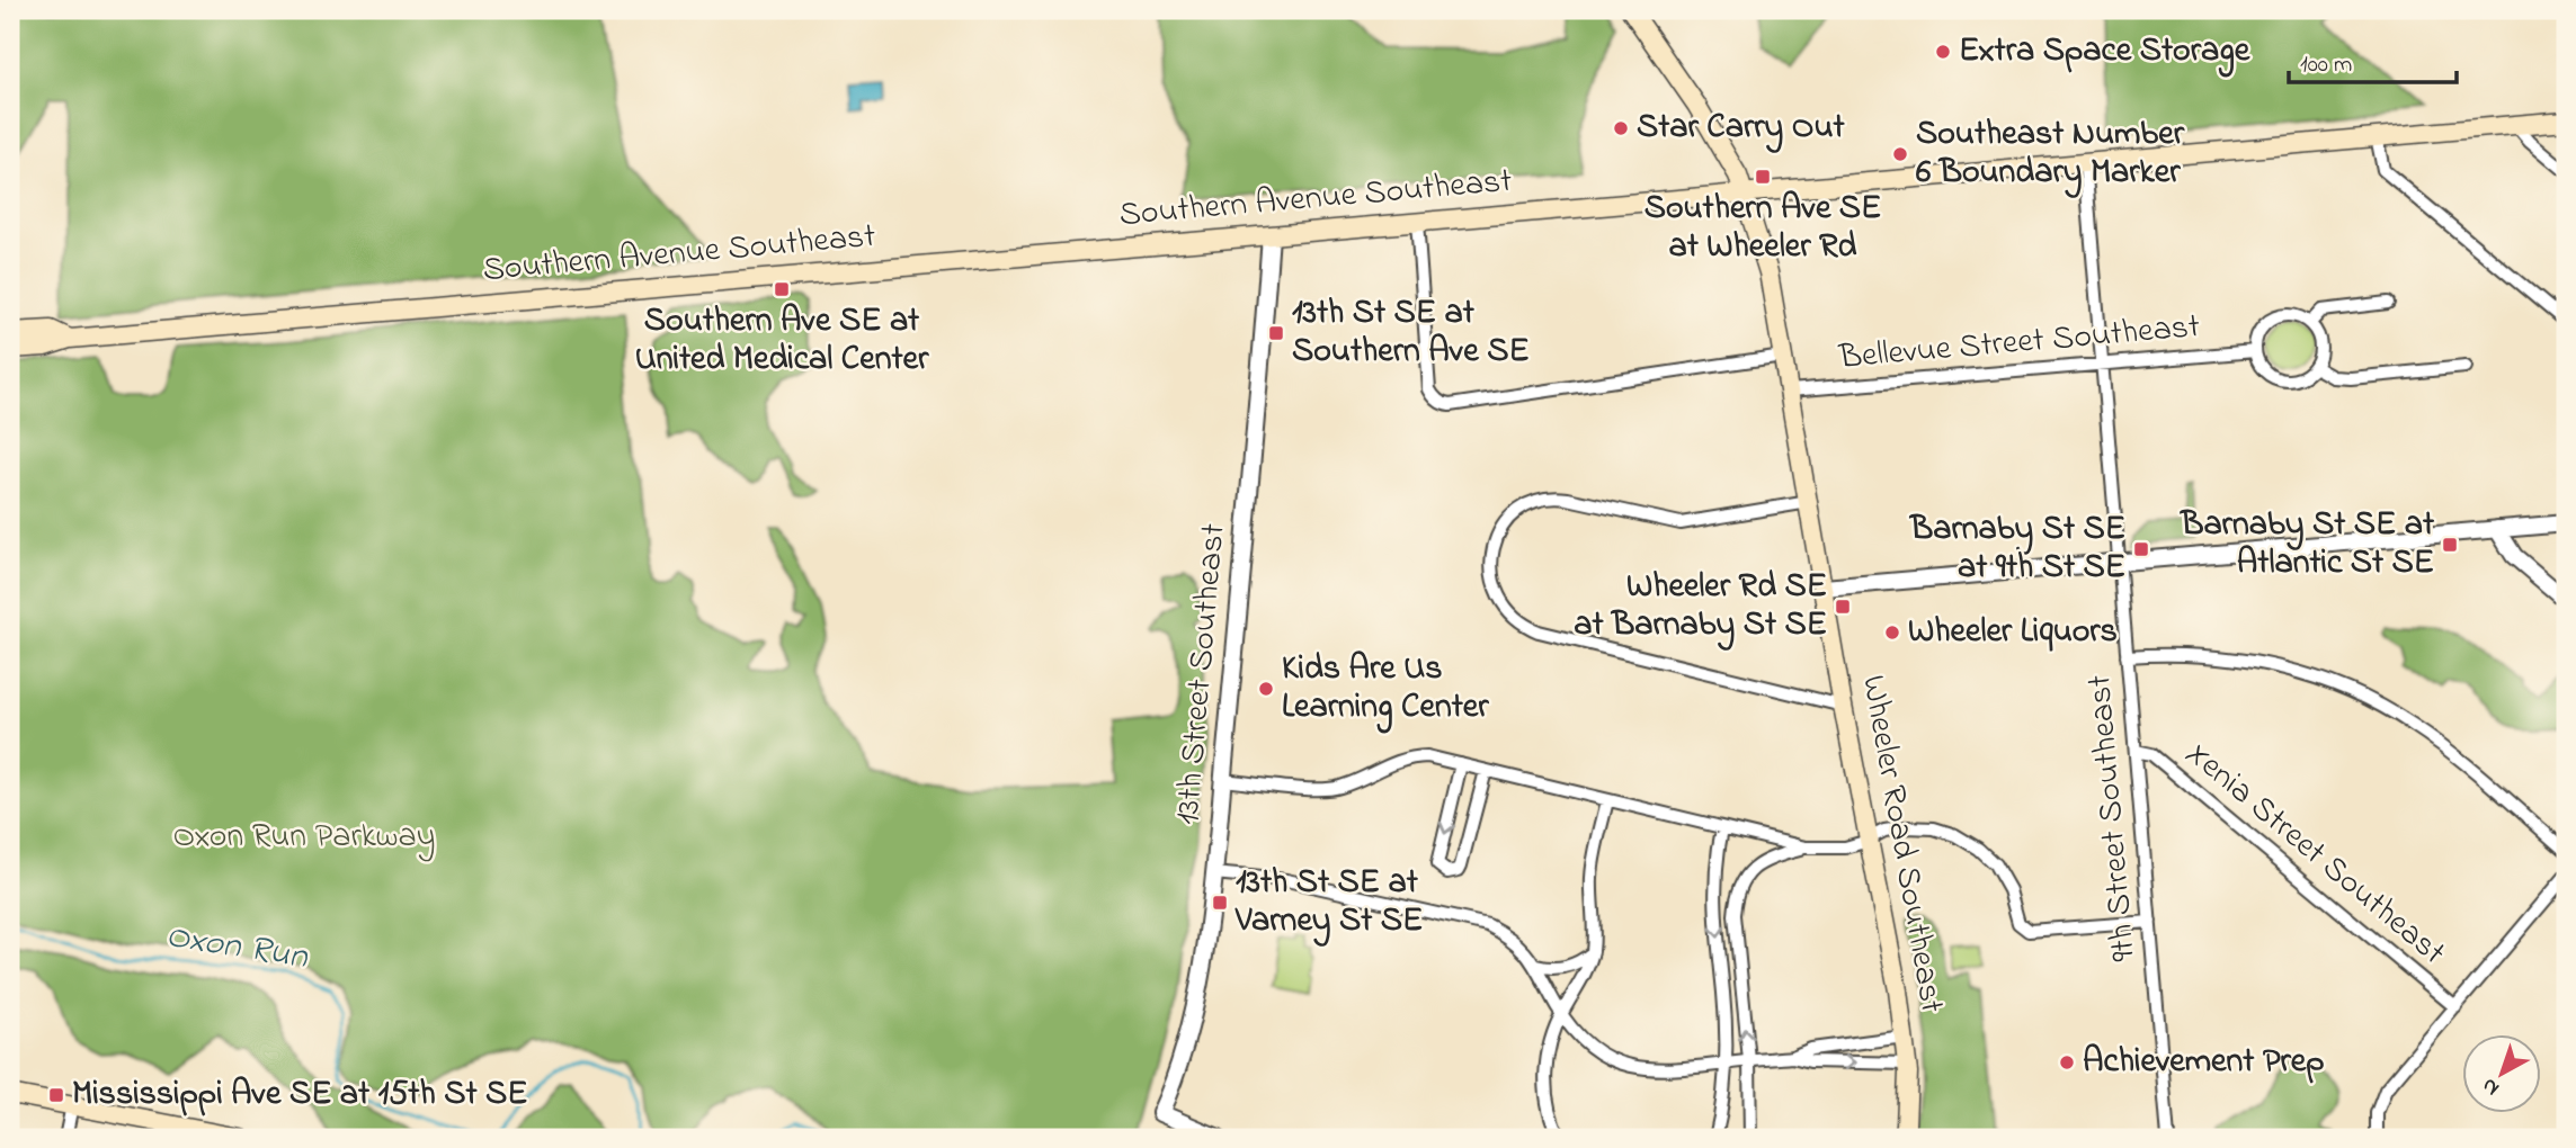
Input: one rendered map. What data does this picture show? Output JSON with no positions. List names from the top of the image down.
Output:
{
  "streets": {
    "main road": ["Southern Avenue Southeast", "Wheeler Road Southeast"],
    "street": [
      "Bellevue Street Southeast",
      "13th Street Southeast",
      "9th Street Southeast",
      "Xenia Street Southeast"
    ]
  },
  "crossings": [
    ["Southern Avenue Southeast", "13th Street Southeast"],
    ["Southern Avenue Southeast", "9th Street Southeast"],
    ["Southern Avenue Southeast", "Wheeler Road Southeast"],
    ["Bellevue Street Southeast", "9th Street Southeast"],
    ["Bellevue Street Southeast", "Wheeler Road Southeast"],
    ["9th Street Southeast", "Xenia Street Southeast"]
  ],
  "water": ["Oxon Run"],
  "parks": ["Oxon Run Parkway"],
  "places": {
    "other": [
      "Extra Space Storage",
      "Star Carry Out",
      "Southeast Number 6 Boundary Marker",
      "Wheeler Liquors",
      "Kids Are Us Learning Center",
      "Achievement Prep"
    ],
    "transit": [
      "Southern Ave SE at Wheeler Rd",
      "Southern Ave SE at United Medical Center",
      "13th St SE at Southern Ave SE",
      "Barnaby St SE at Atlantic St SE",
      "Barnaby St SE at 9th St SE",
      "Wheeler Rd SE at Barnaby St SE",
      "13th St SE at Varney St SE",
      "Mississippi Ave SE at 15th St SE"
    ]
  },
  "scale_bar": "100 m",
  "north": "bottom left"
}
